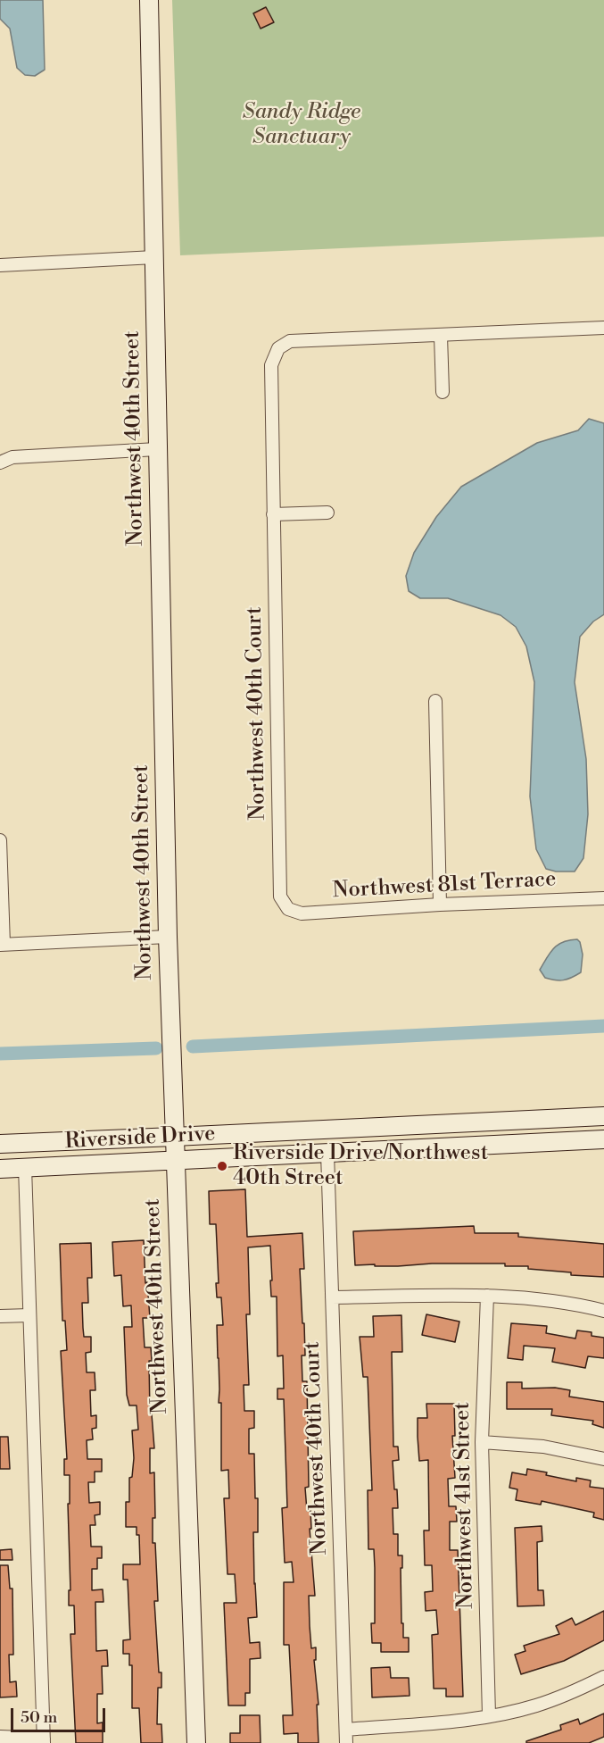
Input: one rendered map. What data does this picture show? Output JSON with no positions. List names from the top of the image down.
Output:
{
  "streets": {
    "street": [
      "Northwest 40th Street",
      "Northwest 40th Court",
      "Northwest 81st Terrace",
      "Riverside Drive",
      "Northwest 41st Street"
    ]
  },
  "crossings": [
    ["Northwest 40th Street", "Riverside Drive"],
    ["Northwest 40th Court", "Northwest 81st Terrace"],
    ["Northwest 40th Court", "Riverside Drive"]
  ],
  "parks": ["Sandy Ridge Sanctuary"],
  "places": ["Riverside Drive/Northwest 40th Street"],
  "scale_bar": "50 m"
}
